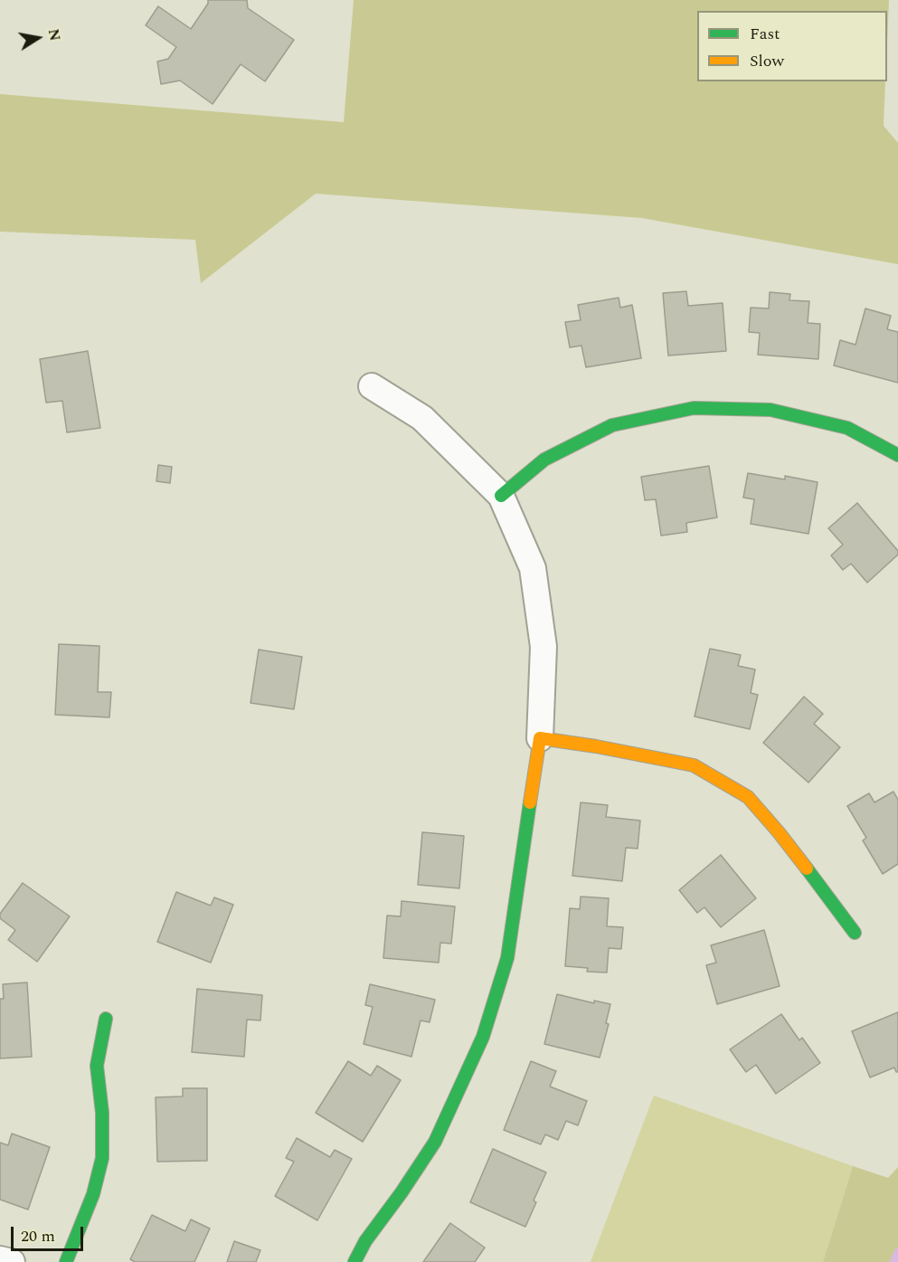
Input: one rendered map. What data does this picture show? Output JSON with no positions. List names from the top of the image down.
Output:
{
  "legend": ["Fast", "Slow"],
  "scale_bar": "20 m",
  "north": "right"
}
